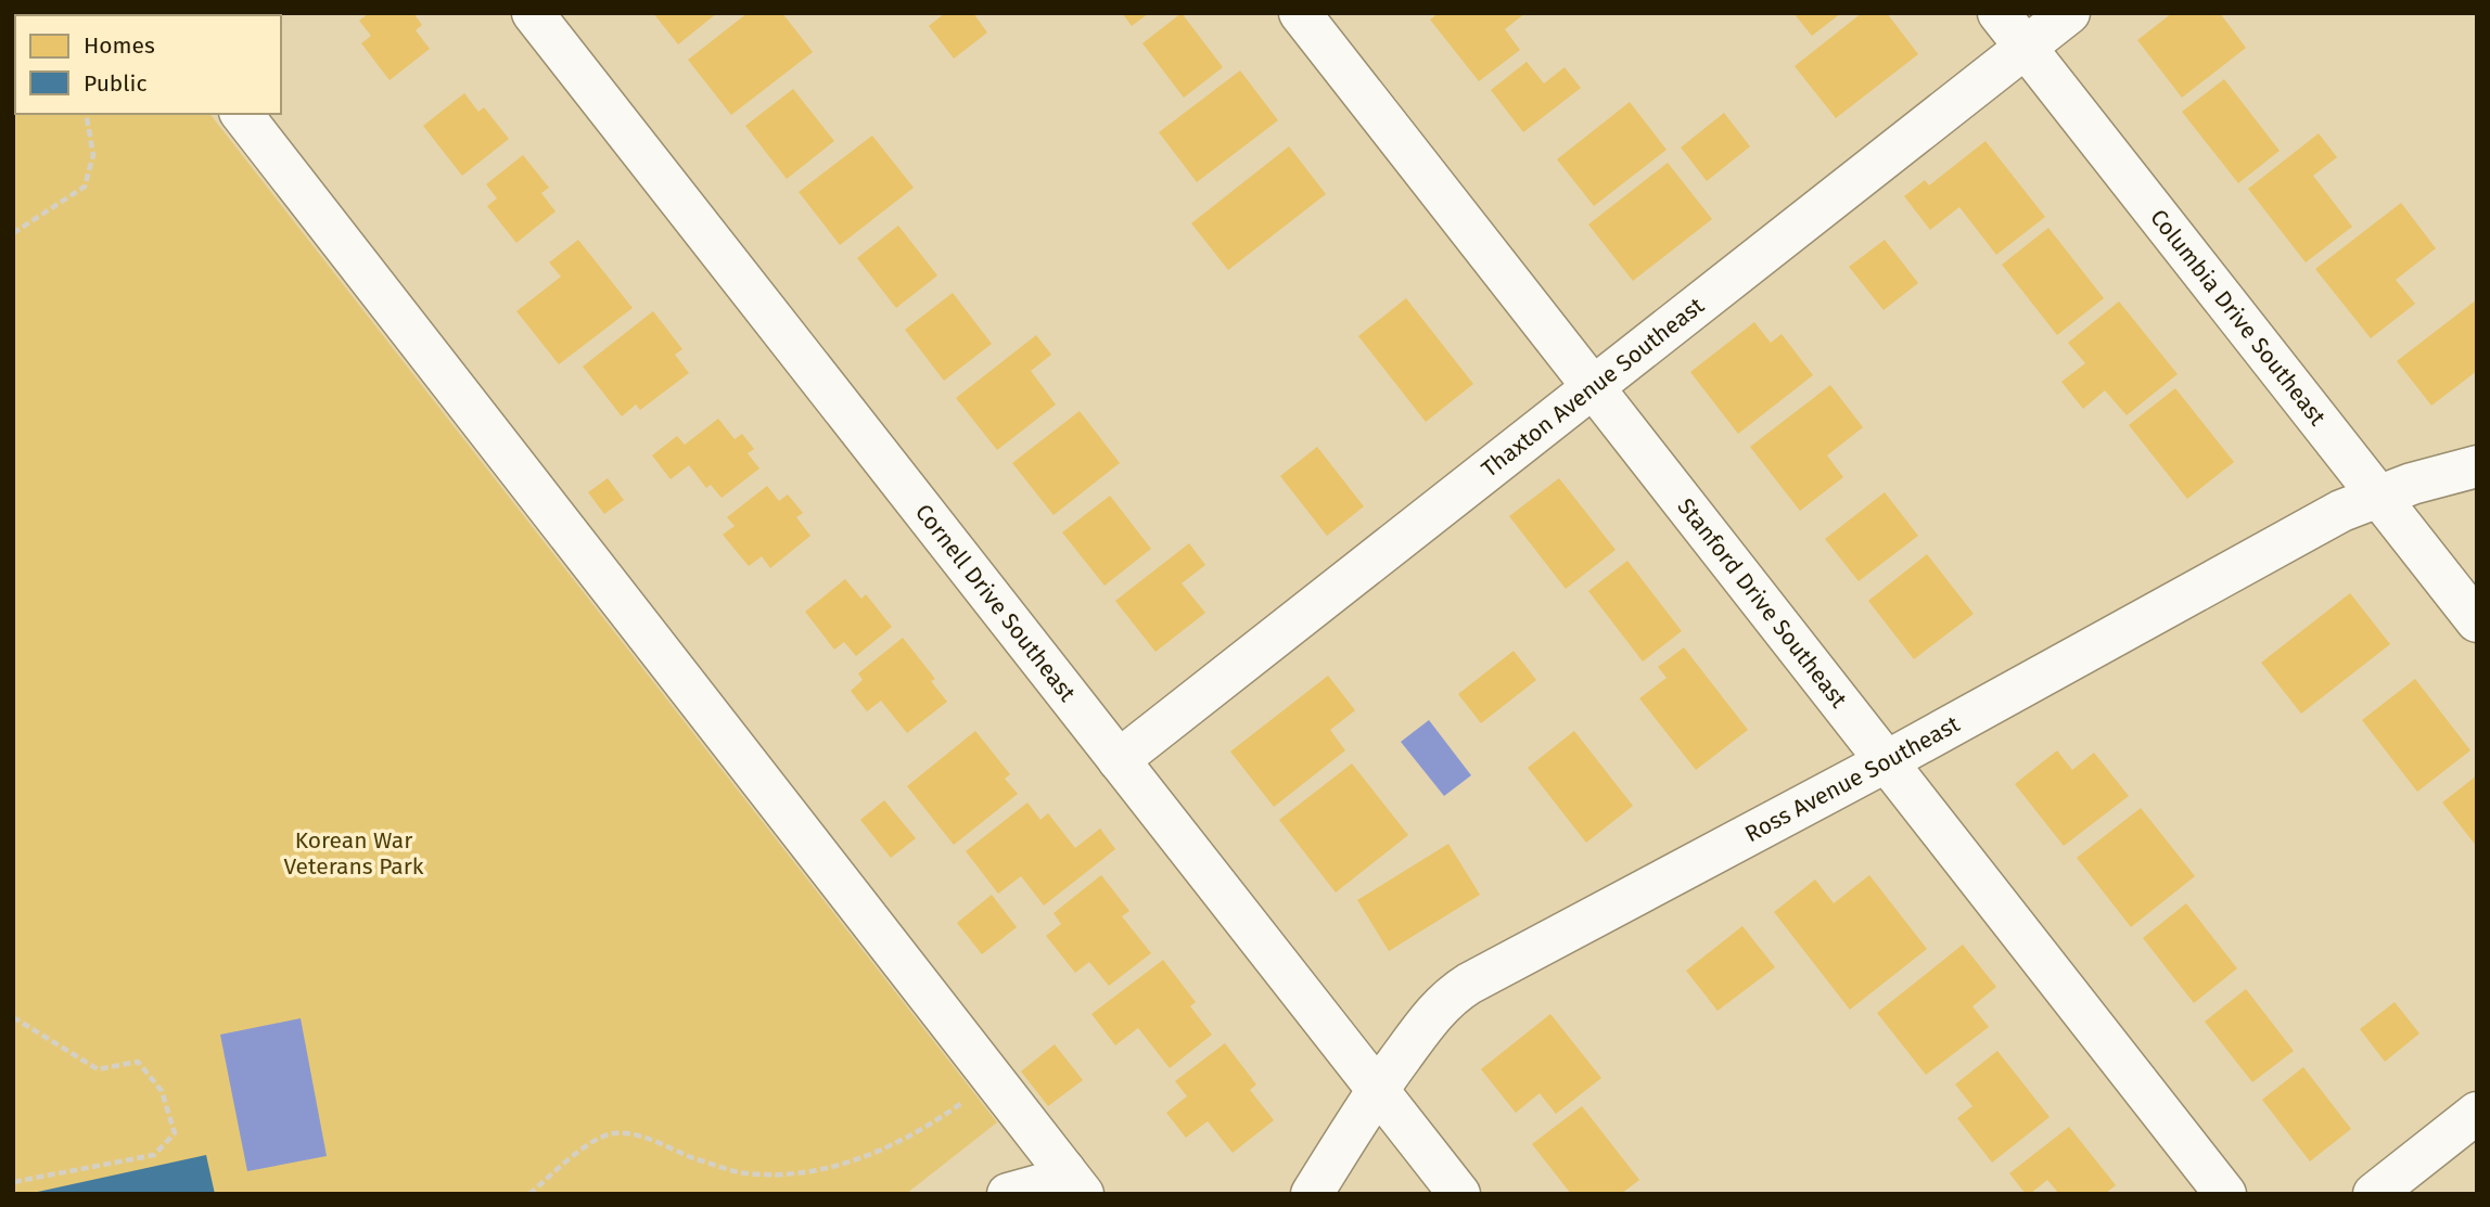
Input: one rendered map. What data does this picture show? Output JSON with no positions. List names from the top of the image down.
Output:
{
  "streets": {
    "street": [
      "Columbia Drive Southeast",
      "Thaxton Avenue Southeast",
      "Cornell Drive Southeast",
      "Stanford Drive Southeast",
      "Ross Avenue Southeast"
    ]
  },
  "crossings": [
    ["Columbia Drive Southeast", "Thaxton Avenue Southeast"],
    ["Columbia Drive Southeast", "Ross Avenue Southeast"],
    ["Thaxton Avenue Southeast", "Cornell Drive Southeast"],
    ["Thaxton Avenue Southeast", "Stanford Drive Southeast"],
    ["Cornell Drive Southeast", "Ross Avenue Southeast"],
    ["Stanford Drive Southeast", "Ross Avenue Southeast"]
  ],
  "parks": ["Korean War Veterans Park"],
  "legend": ["Homes", "Public"]
}
